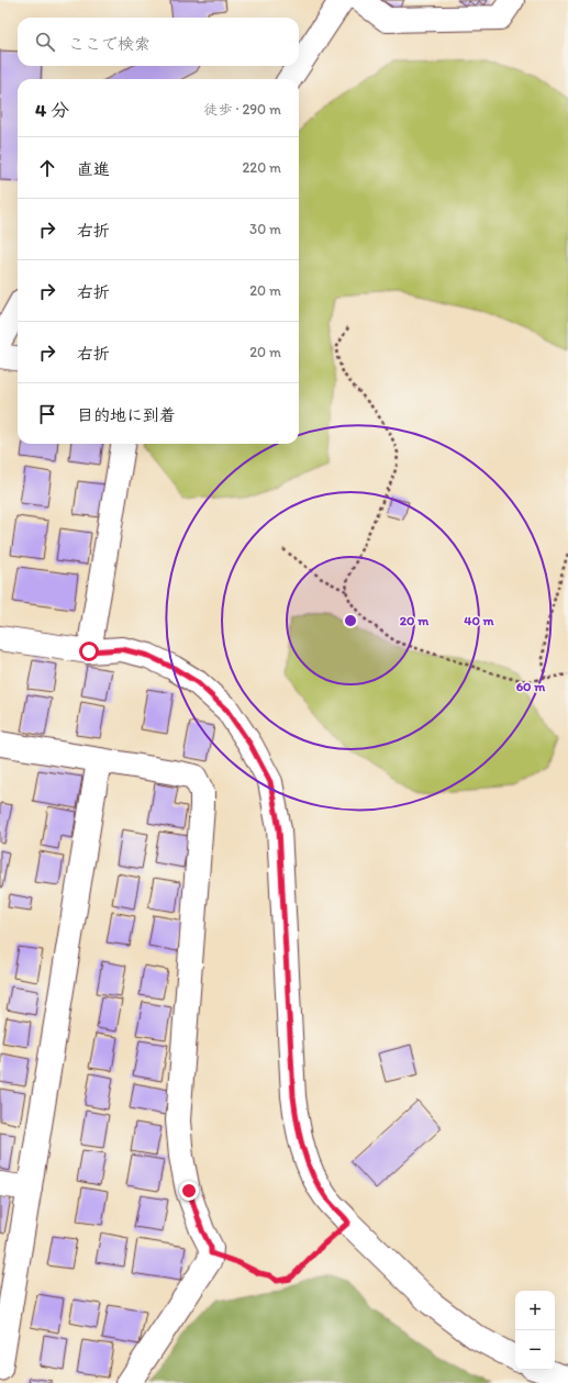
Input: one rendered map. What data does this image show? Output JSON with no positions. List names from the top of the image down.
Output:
{
  "page": {
    "search": "ここで検索",
    "heading": ["4 分", "徒歩 · 290 m"],
    "list": [
      ["直進", "220 m"],
      ["右折", "30 m"],
      ["右折", "20 m"],
      ["右折", "20 m"],
      "目的地に到着"
    ],
    "map_buttons": ["+", "−"]
  },
  "rings": ["20 m", "40 m", "60 m"]
}
